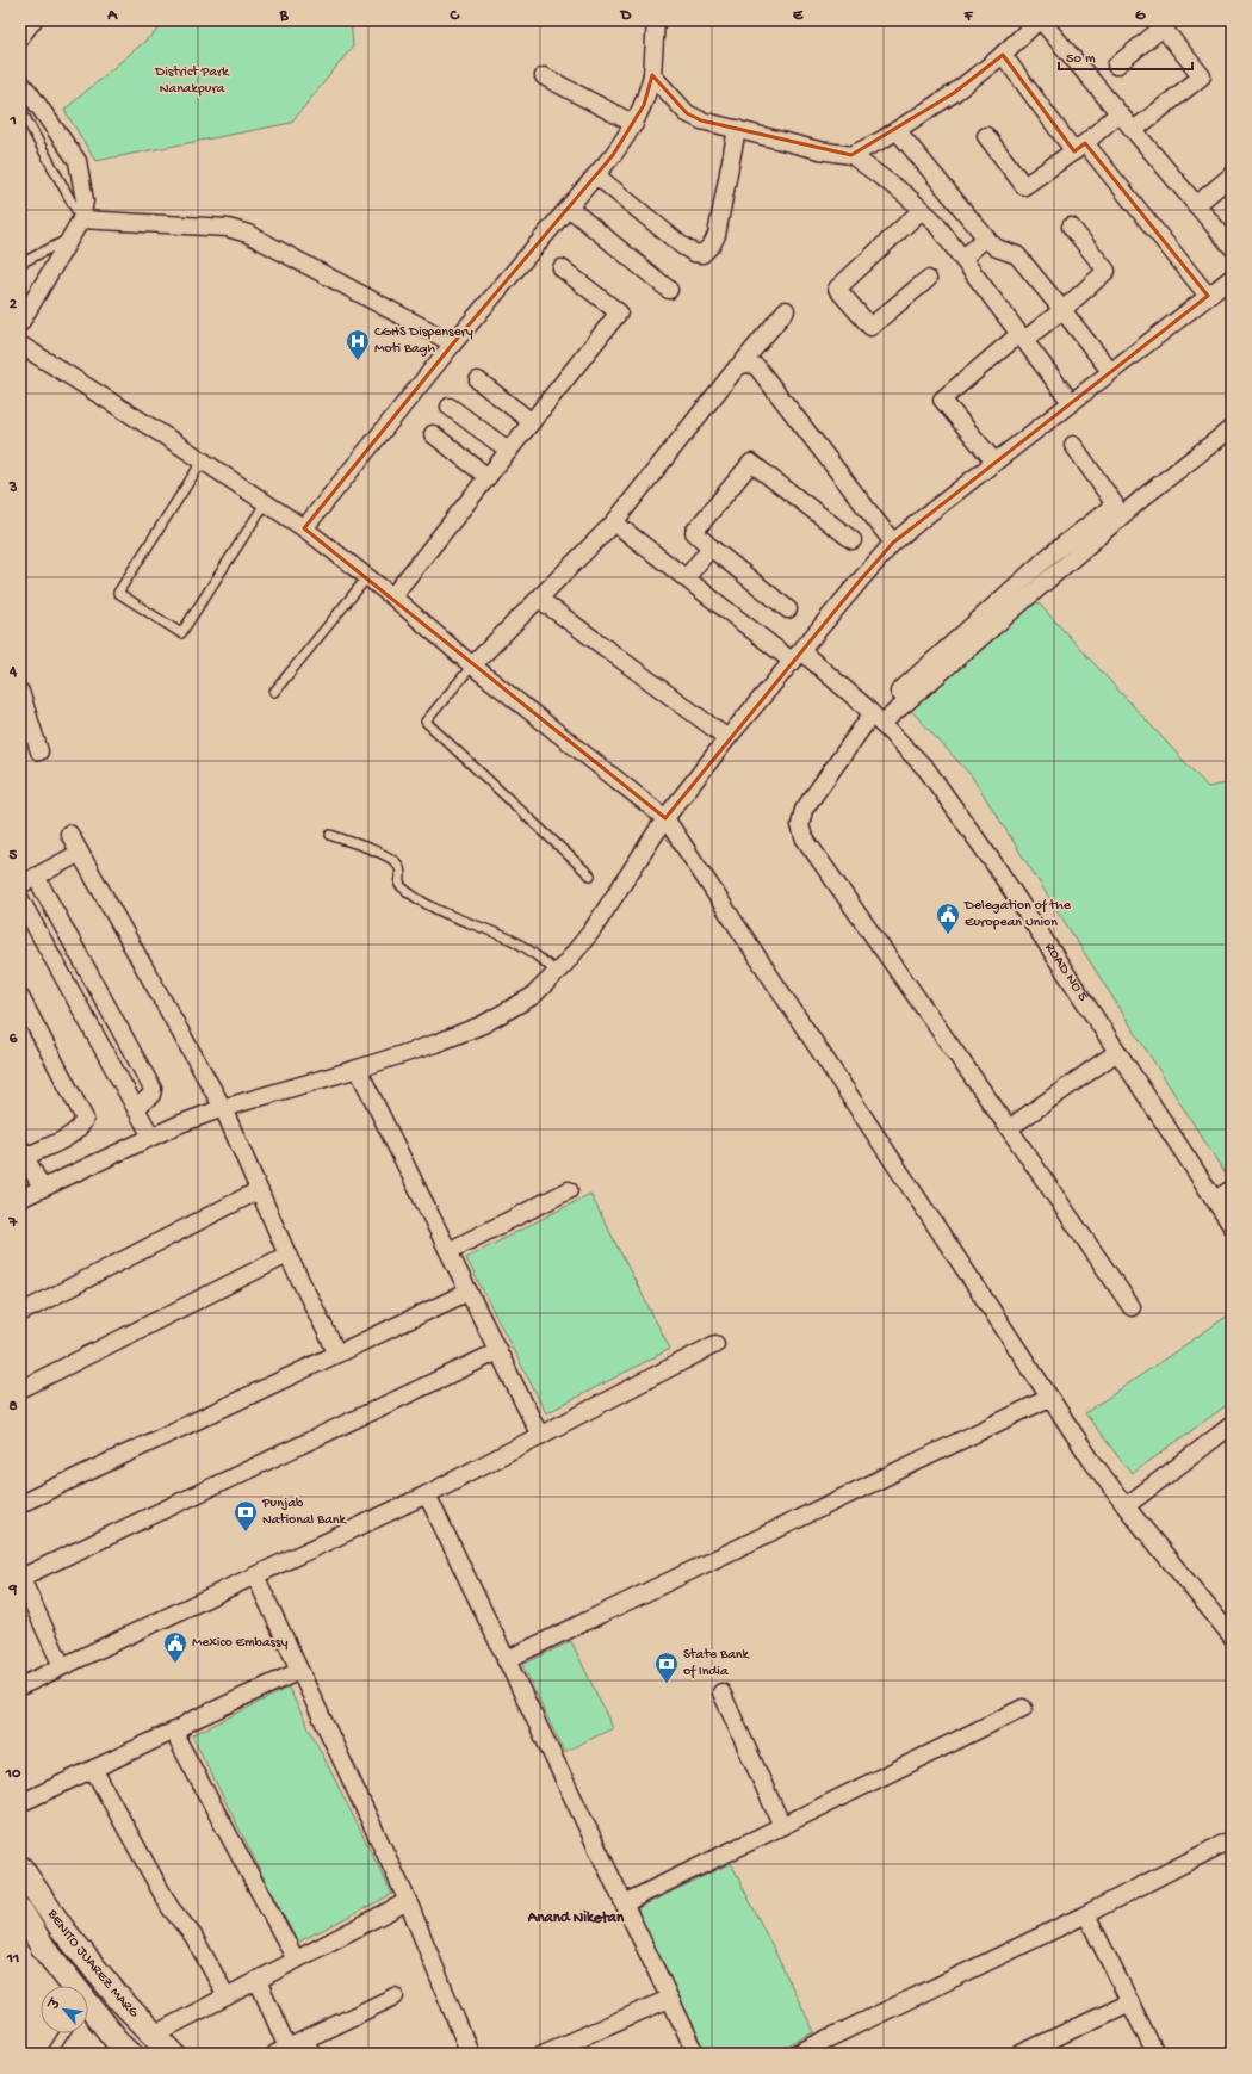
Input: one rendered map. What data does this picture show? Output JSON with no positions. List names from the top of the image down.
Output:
{
  "streets": {
    "street": ["ROAD NO 5", "BENITO JUAREZ MARG"]
  },
  "districts": ["Anand Niketan"],
  "parks": ["District Park Nanakpura"],
  "places": {
    "hospital": ["CGHS Dispensery Moti Bagh"],
    "public building": ["Delegation of the European Union", "Mexico Embassy"],
    "bank": ["Punjab National Bank", "State Bank of India"]
  },
  "scale_bar": "50 m",
  "north": "top left",
  "grid": {
    "columns": [
      "A",
      "B",
      "C",
      "D",
      "E",
      "F",
      "G"
    ],
    "rows": [
      "1",
      "2",
      "3",
      "4",
      "5",
      "6",
      "7",
      "8",
      "9",
      "10",
      "11"
    ]
  }
}
